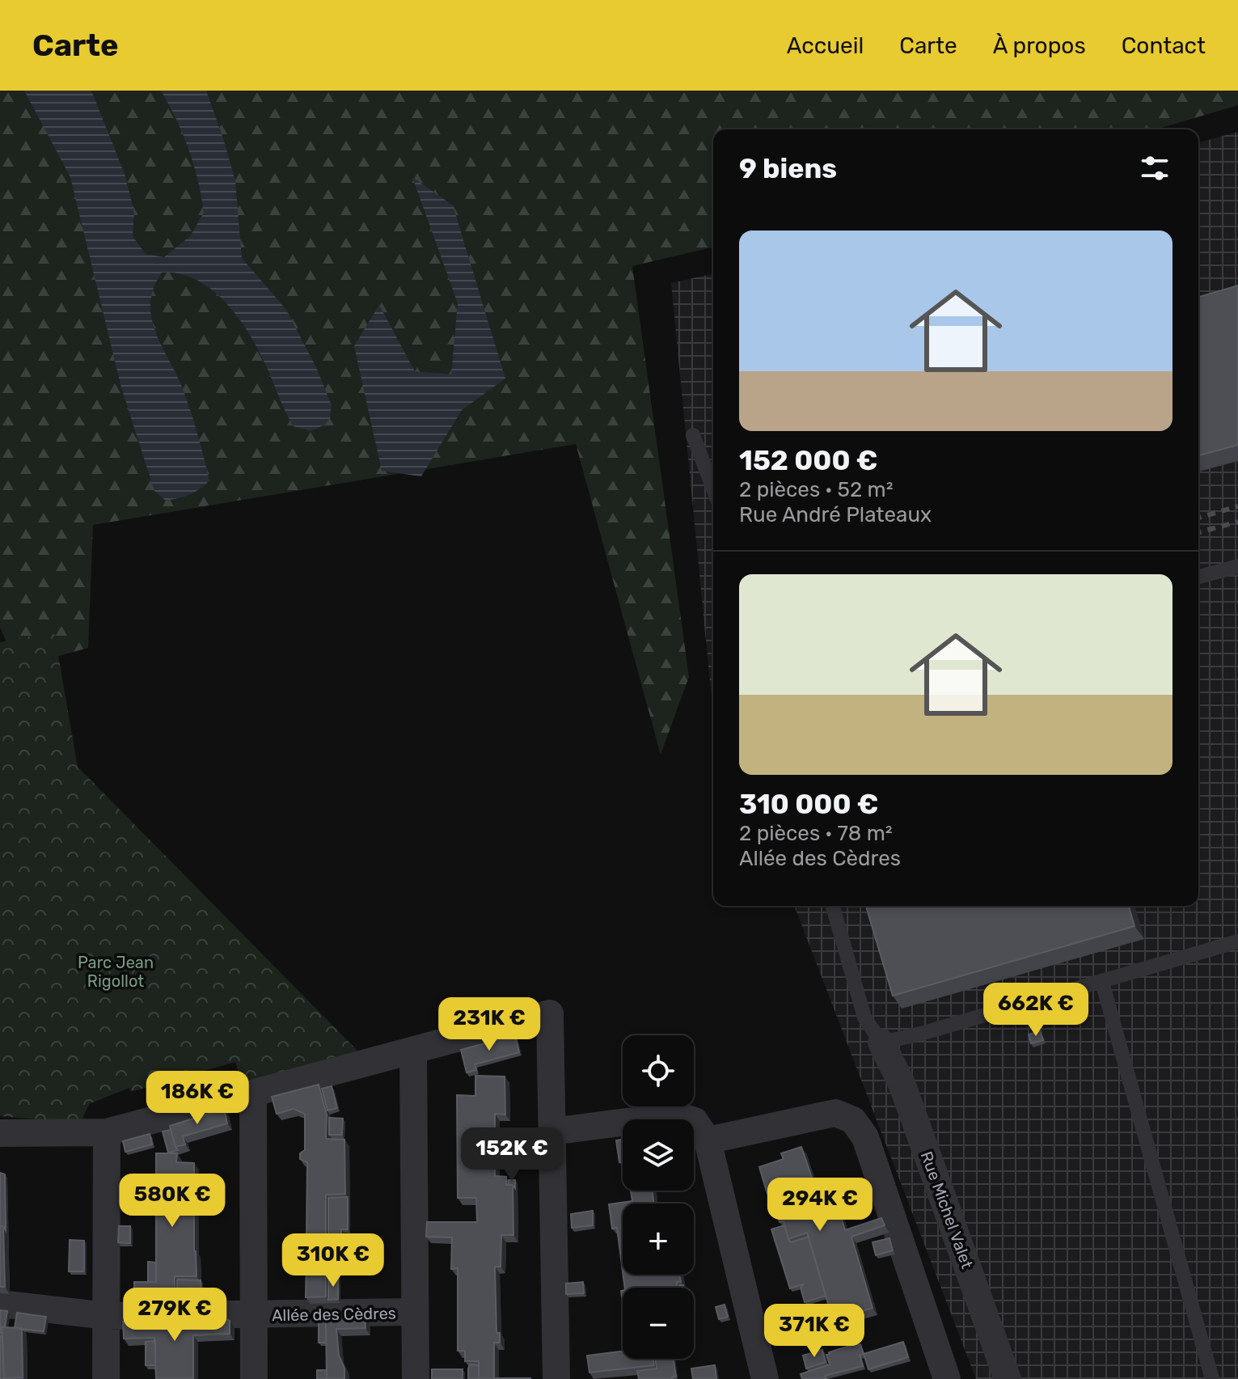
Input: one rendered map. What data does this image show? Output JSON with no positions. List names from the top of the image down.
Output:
{
  "streets": {
    "street": ["Rue Michel Valet", "Allée des Cèdres"]
  },
  "parks": ["Parc Jean Rigollot"],
  "page": {
    "header": "Carte",
    "nav": [
      "Accueil",
      "Carte",
      "À propos",
      "Contact"
    ],
    "heading": "9 biens",
    "list": [
      {
        "name": "152 000 €",
        "note": "2 pièces · 52 m² · Rue André Plateaux"
      },
      {
        "name": "310 000 €",
        "note": "2 pièces · 78 m² · Allée des Cèdres"
      }
    ],
    "price": [
      "662K €",
      "231K €",
      "186K €",
      "152K €",
      "580K €",
      "294K €",
      "310K €",
      "279K €",
      "371K €"
    ],
    "map_buttons": ["+", "−"]
  }
}
